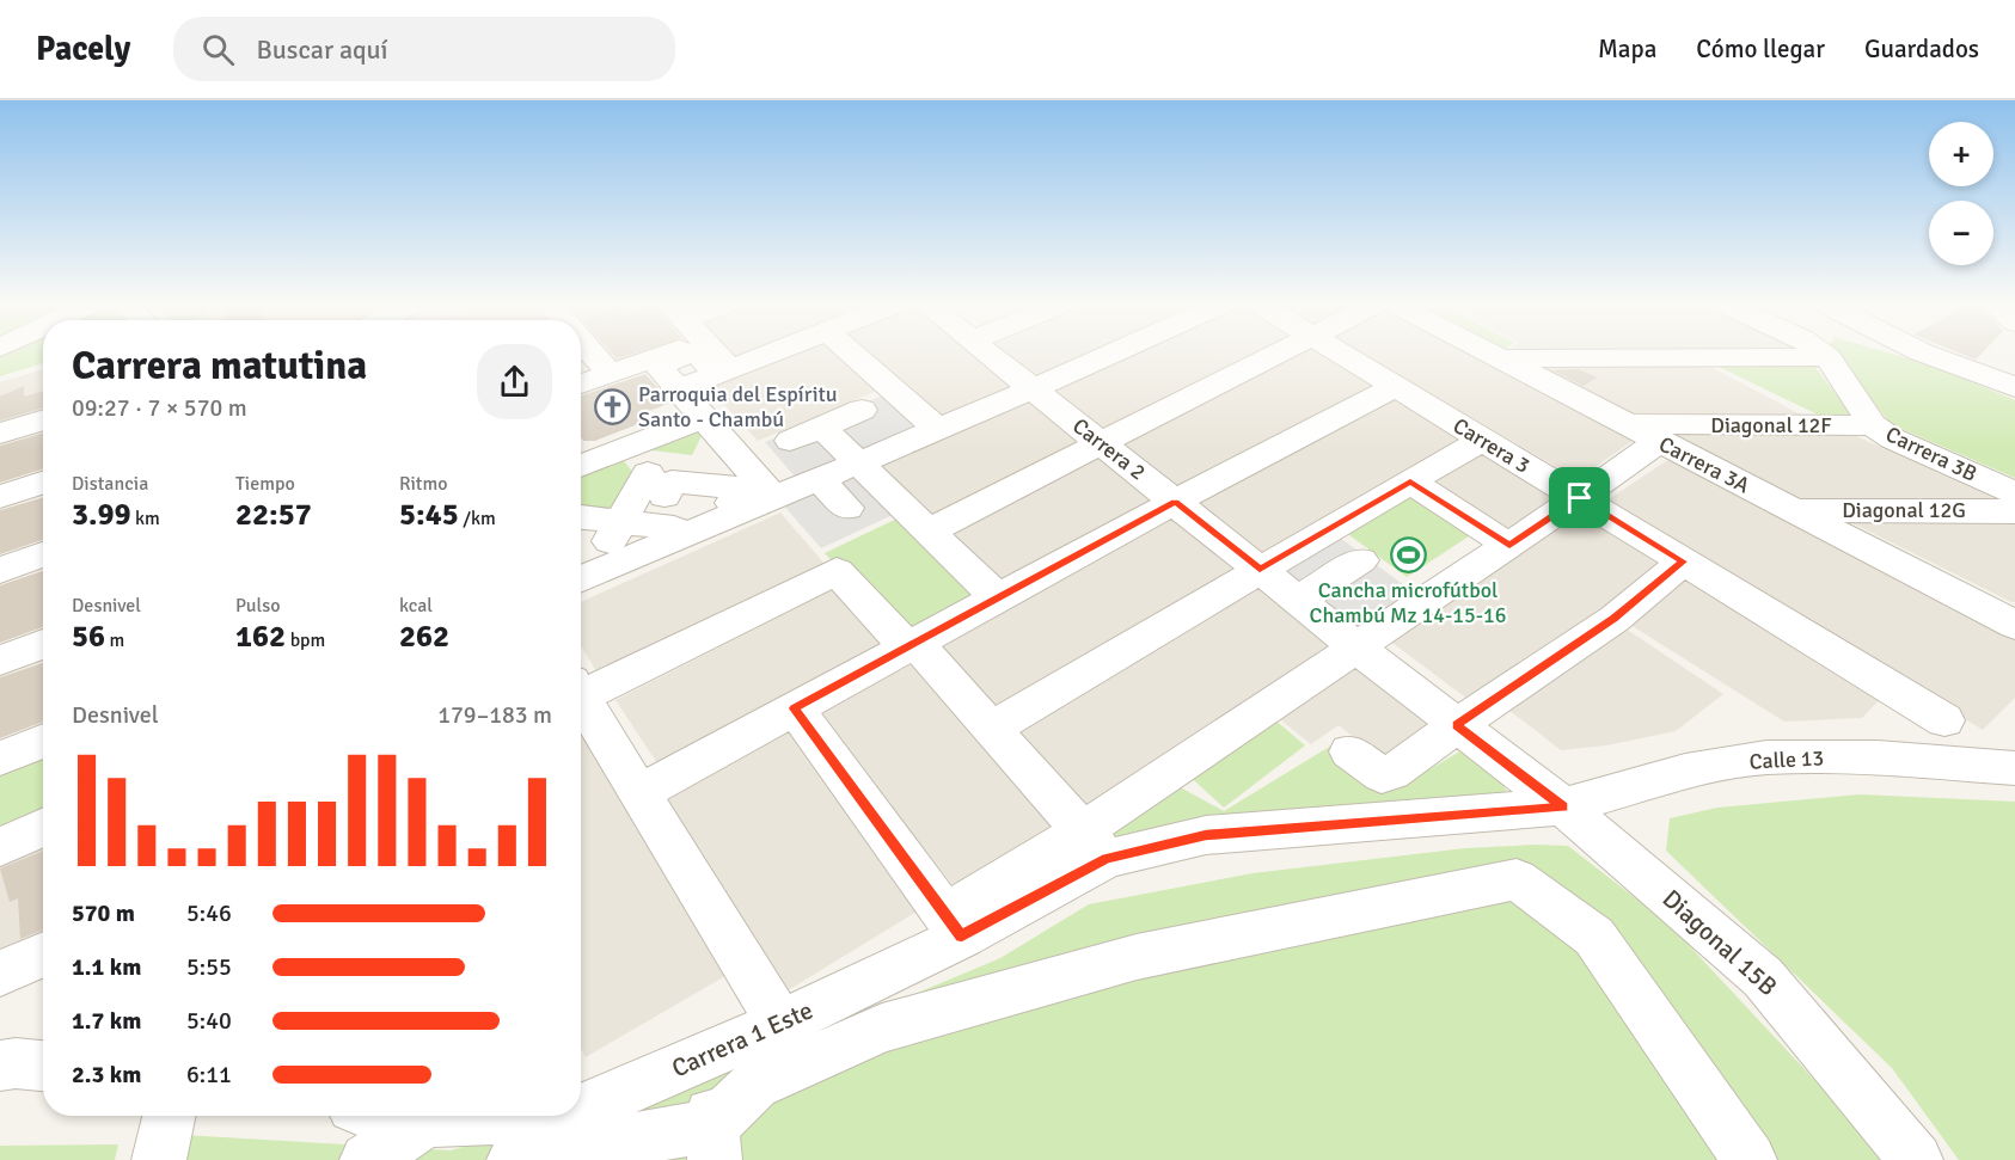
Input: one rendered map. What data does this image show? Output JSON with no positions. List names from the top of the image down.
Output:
{
  "streets": {
    "street": [
      "Diagonal 12F",
      "Carrera 3",
      "Carrera 2",
      "Carrera 3B",
      "Carrera 3A",
      "Diagonal 12G",
      "Calle 13",
      "Diagonal 15B",
      "Carrera 1 Este"
    ]
  },
  "crossings": [
    ["Diagonal 12F", "Carrera 3B"],
    ["Diagonal 12F", "Carrera 3A"],
    ["Carrera 2", "Calle 13"],
    ["Carrera 2", "Diagonal 15B"],
    ["Carrera 3A", "Diagonal 12G"],
    ["Calle 13", "Diagonal 15B"],
    ["Calle 13", "Carrera 1 Este"]
  ],
  "places": {
    "church": ["Parroquia del Espíritu Santo - Chambú"],
    "sports": ["Cancha microfútbol Chambú Mz 14-15-16"]
  },
  "page": {
    "header": "Pacely",
    "search": "Buscar aquí",
    "nav": ["Mapa", "Cómo llegar", "Guardados"],
    "map_buttons": ["+", "−"],
    "heading": ["Carrera matutina", "09:27 · 7 × 570 m"],
    "stats": [
      ["Distancia", "3.99 km"],
      ["Tiempo", "22:57"],
      ["Ritmo", "5:45 /km"],
      ["Desnivel", "56 m"],
      ["Pulso", "162 bpm"],
      ["kcal", "262"]
    ],
    "chart": ["Desnivel", "179–183 m"],
    "list": [
      {
        "name": "570 m",
        "note": "5:46"
      },
      {
        "name": "1.1 km",
        "note": "5:55"
      },
      {
        "name": "1.7 km",
        "note": "5:40"
      },
      {
        "name": "2.3 km",
        "note": "6:11"
      }
    ]
  }
}
